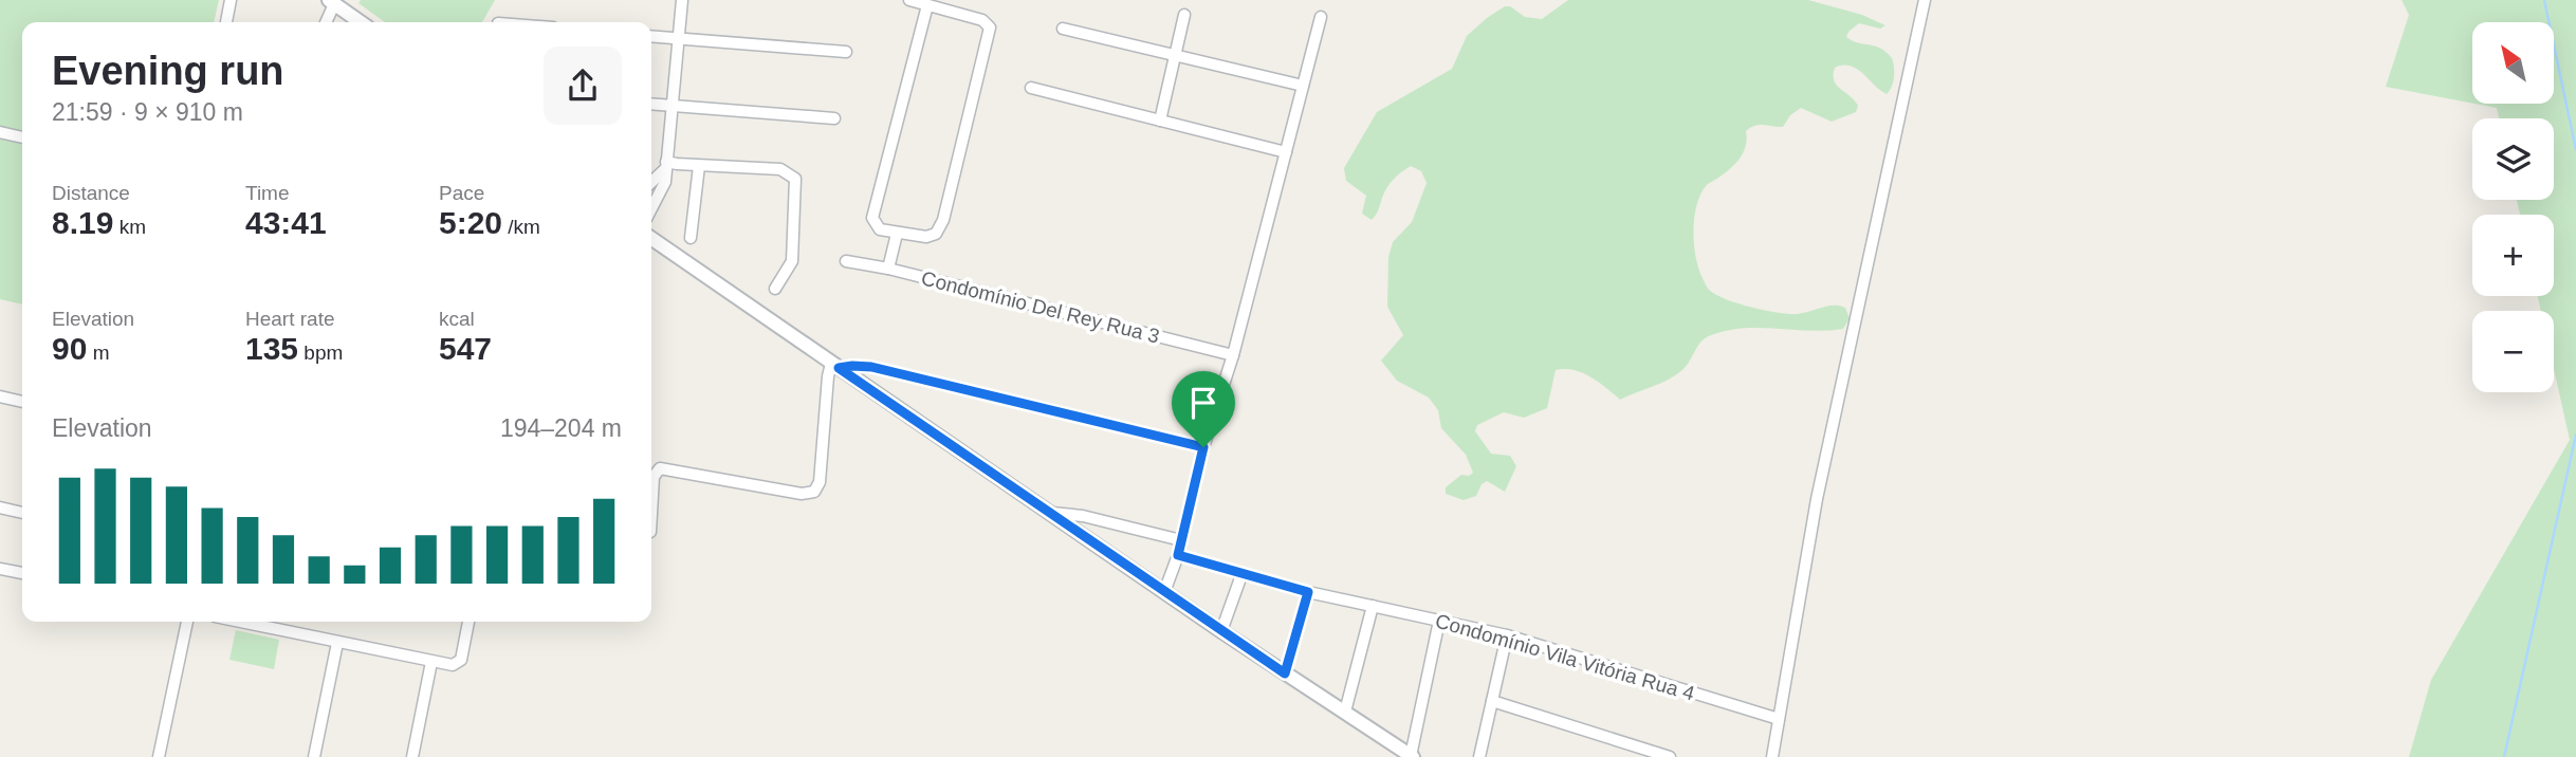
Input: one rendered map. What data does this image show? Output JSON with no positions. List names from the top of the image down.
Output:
{
  "streets": {
    "street": ["Condomínio Del Rey Rua 3", "Condomínio Vila Vitória Rua 4"]
  },
  "north": "top left",
  "page": {
    "map_buttons": ["+", "−"],
    "heading": ["Evening run", "21:59 · 9 × 910 m"],
    "stats": [
      ["Distance", "8.19 km"],
      ["Time", "43:41"],
      ["Pace", "5:20 /km"],
      ["Elevation", "90 m"],
      ["Heart rate", "135 bpm"],
      ["kcal", "547"]
    ],
    "chart": ["Elevation", "194–204 m"]
  }
}
